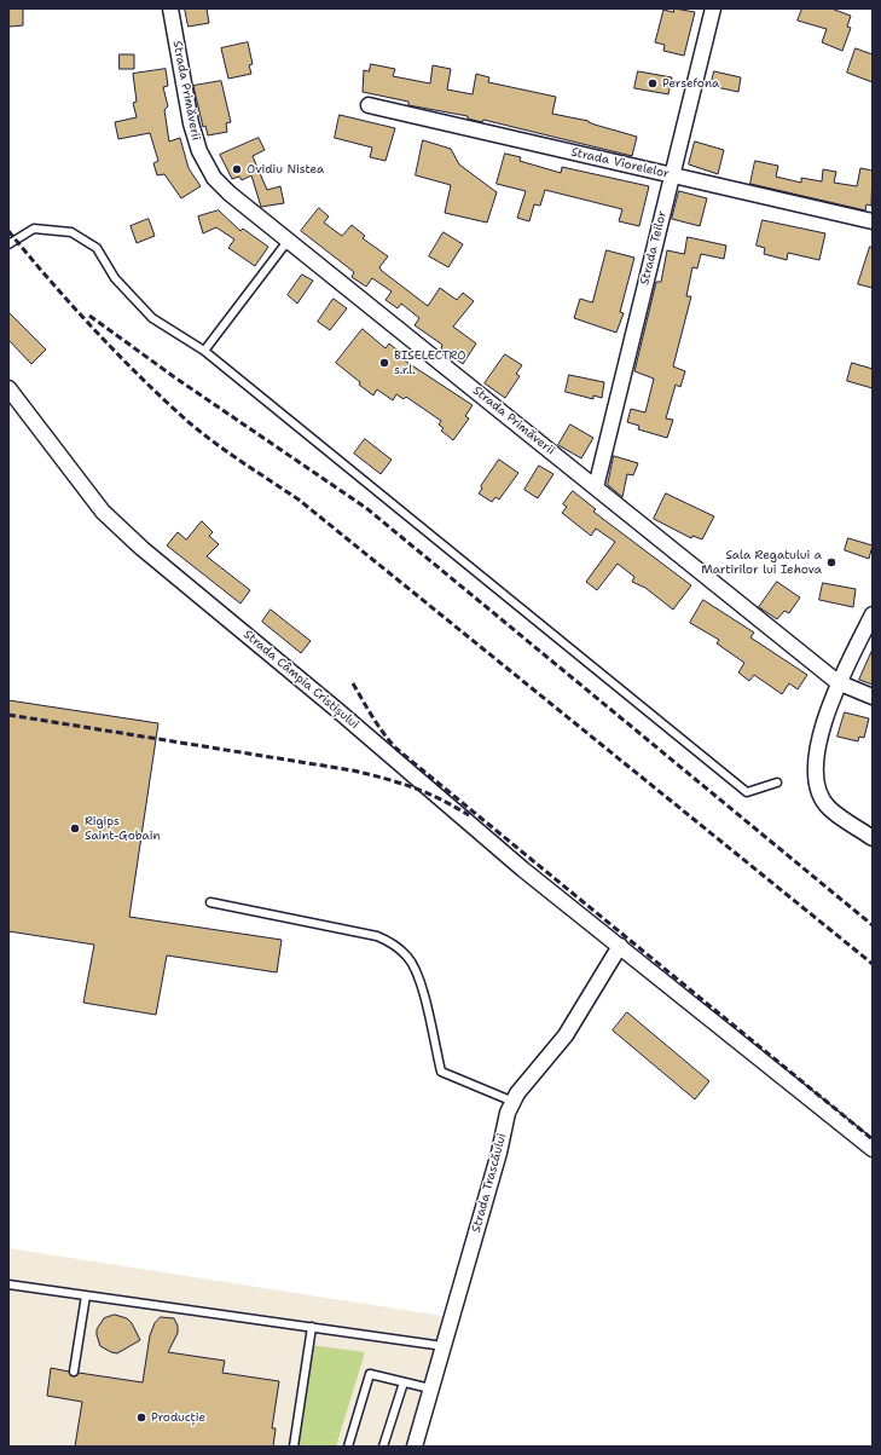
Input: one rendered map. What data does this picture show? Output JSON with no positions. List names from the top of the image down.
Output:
{
  "streets": {
    "street": [
      "Strada Primăverii",
      "Strada Viorelelor",
      "Strada Teilor",
      "Strada Câmpia Cristișului",
      "Strada Trascăului"
    ]
  },
  "crossings": [
    ["Strada Primăverii", "Strada Teilor"],
    ["Strada Viorelelor", "Strada Teilor"],
    ["Strada Câmpia Cristișului", "Strada Trascăului"]
  ],
  "places": [
    "Persefona",
    "Ovidiu Nistea",
    "BISELECTRO s.r.l.",
    "Sala Regatului a Martirilor lui Iehova",
    "Rigips Saint-Gobain",
    "Producție"
  ]
}
